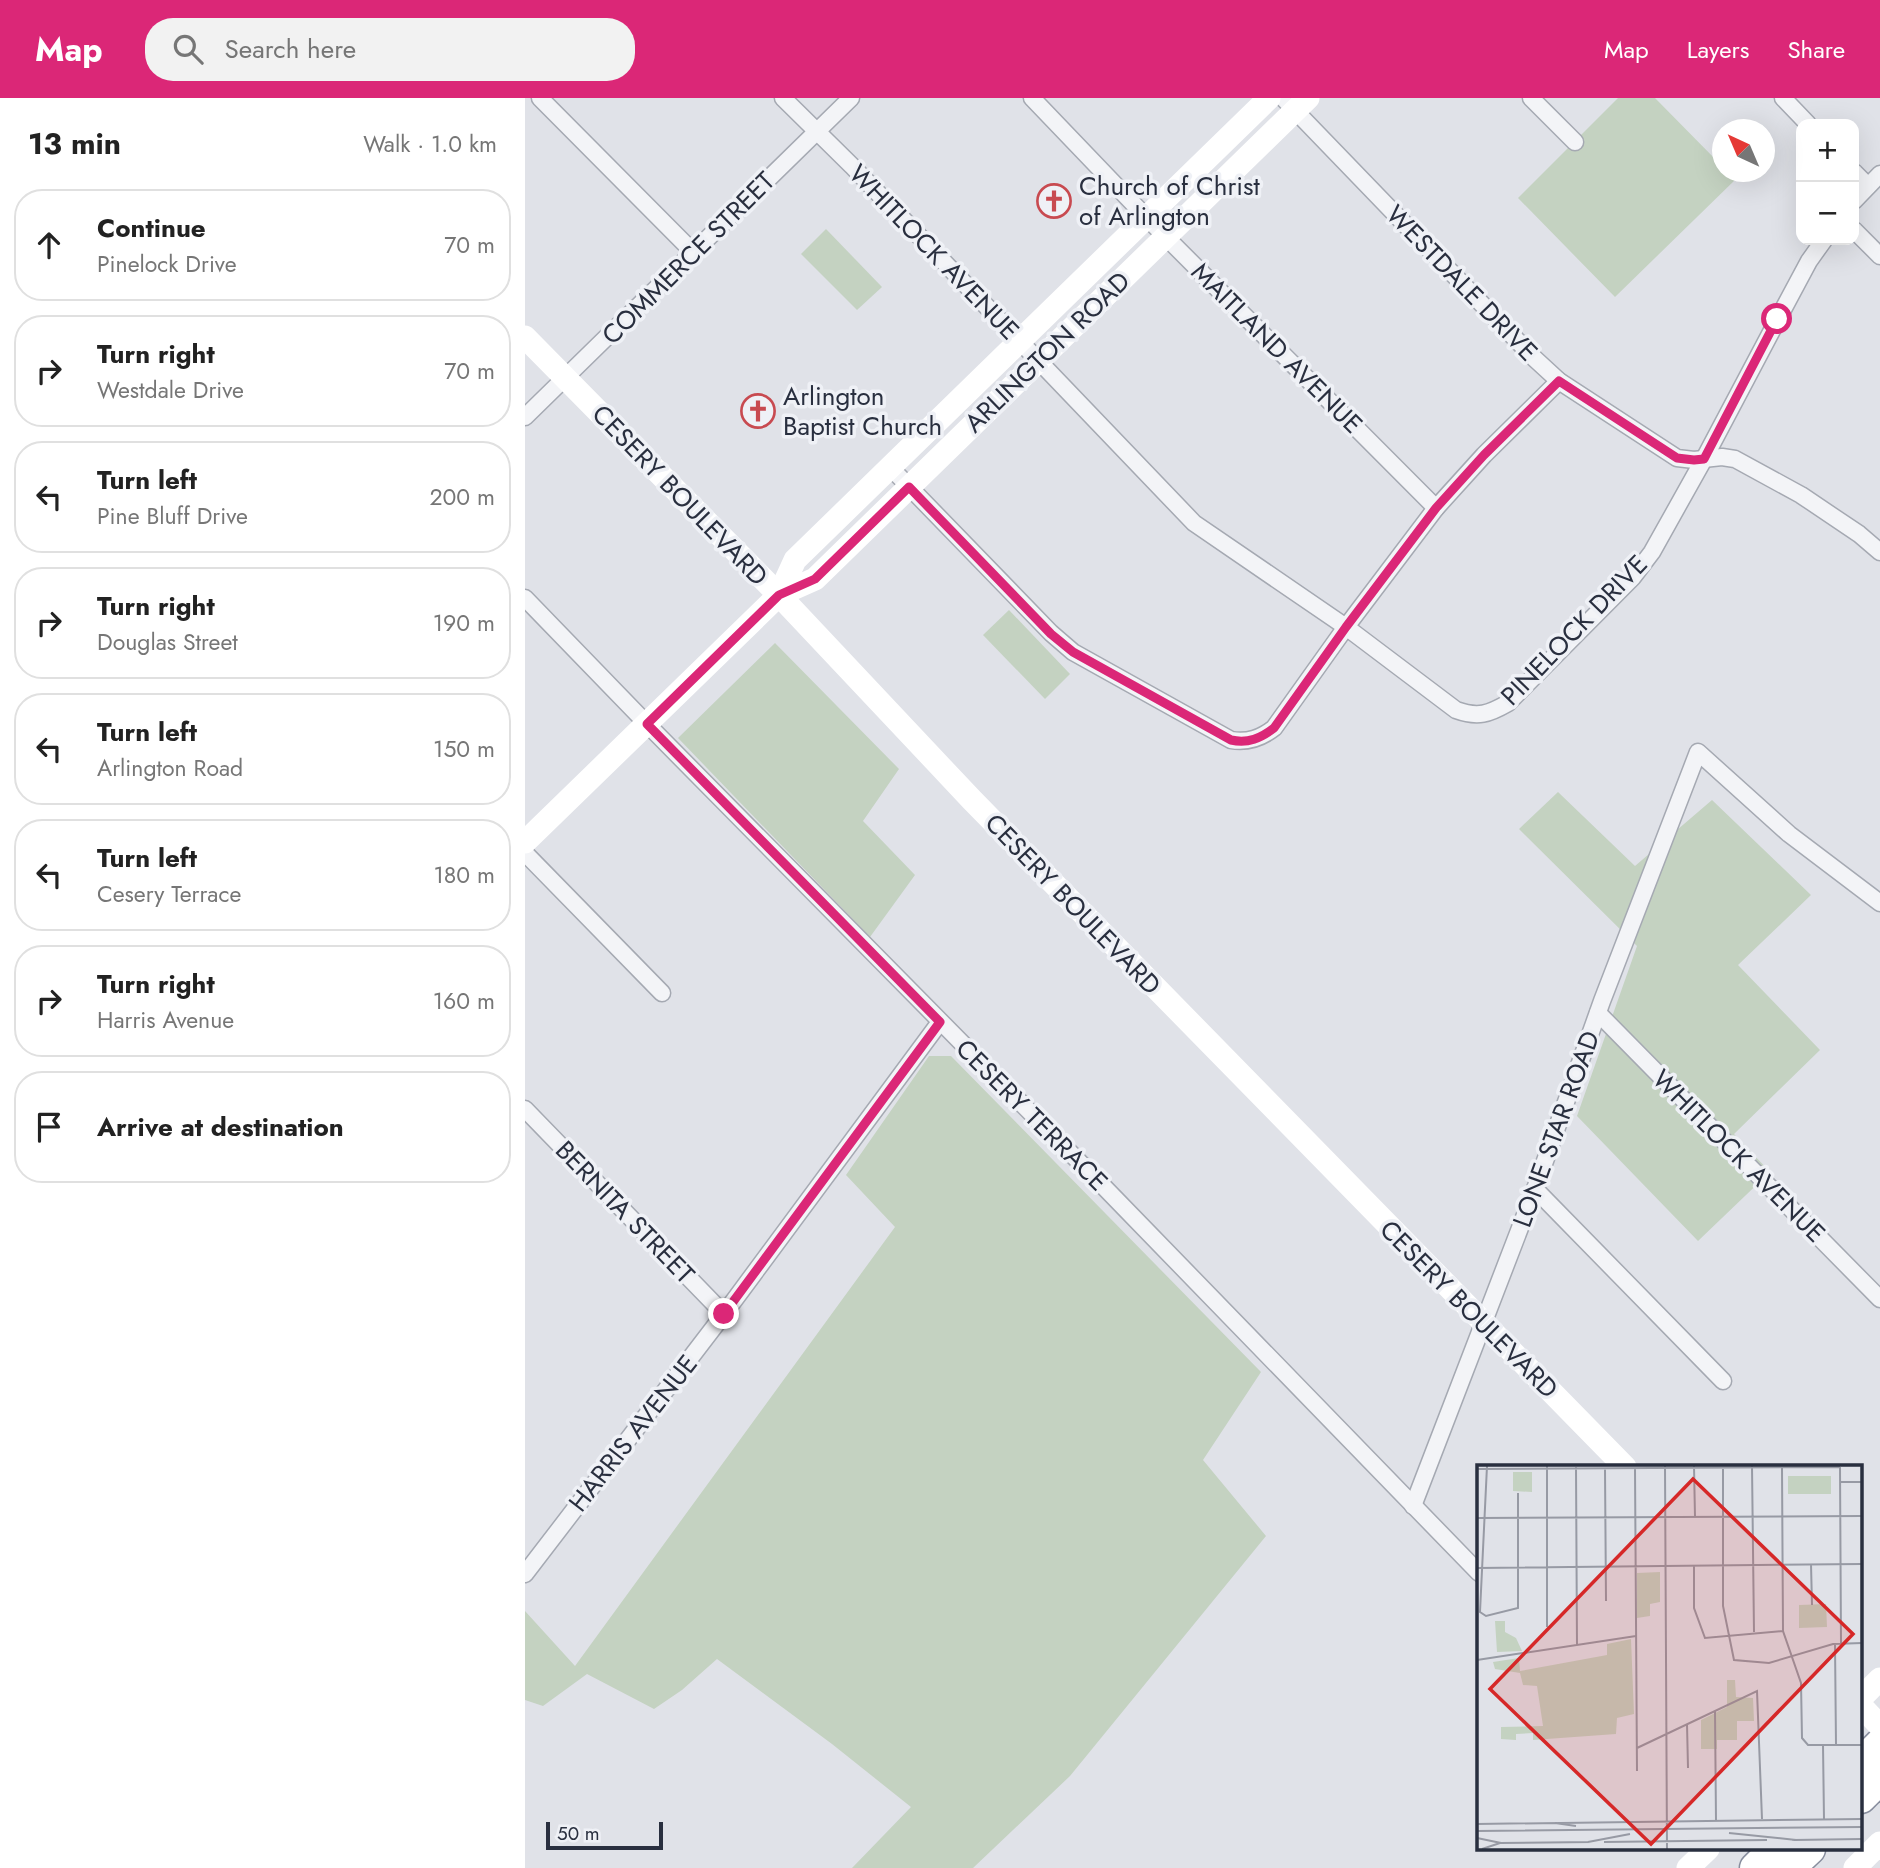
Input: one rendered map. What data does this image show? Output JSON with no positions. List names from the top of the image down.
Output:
{
  "streets": {
    "main road": ["ARLINGTON ROAD", "CESERY BOULEVARD"],
    "street": [
      "WHITLOCK AVENUE",
      "COMMERCE STREET",
      "WESTDALE DRIVE",
      "MAITLAND AVENUE",
      "PINELOCK DRIVE",
      "CESERY TERRACE",
      "LONE STAR ROAD",
      "BERNITA STREET",
      "HARRIS AVENUE"
    ]
  },
  "crossings": [
    ["WHITLOCK AVENUE", "COMMERCE STREET"],
    ["WHITLOCK AVENUE", "ARLINGTON ROAD"],
    ["WHITLOCK AVENUE", "PINELOCK DRIVE"],
    ["WHITLOCK AVENUE", "LONE STAR ROAD"],
    ["COMMERCE STREET", "CESERY BOULEVARD"],
    ["WESTDALE DRIVE", "ARLINGTON ROAD"],
    ["WESTDALE DRIVE", "PINELOCK DRIVE"],
    ["MAITLAND AVENUE", "ARLINGTON ROAD"],
    ["ARLINGTON ROAD", "CESERY BOULEVARD"],
    ["ARLINGTON ROAD", "CESERY TERRACE"],
    ["CESERY BOULEVARD", "LONE STAR ROAD"],
    ["CESERY TERRACE", "LONE STAR ROAD"],
    ["CESERY TERRACE", "HARRIS AVENUE"],
    ["BERNITA STREET", "HARRIS AVENUE"]
  ],
  "places": {
    "church": ["Church of Christ of Arlington", "Arlington Baptist Church"]
  },
  "scale_bar": "50 m",
  "north": "top left",
  "page": {
    "header": "Map",
    "search": "Search here",
    "nav": ["Map", "Layers", "Share"],
    "heading": ["13 min", "Walk · 1.0 km"],
    "map_buttons": ["+", "−"],
    "list": [
      ["Continue", "Pinelock Drive", "70 m"],
      ["Turn right", "Westdale Drive", "70 m"],
      ["Turn left", "Pine Bluff Drive", "200 m"],
      ["Turn right", "Douglas Street", "190 m"],
      ["Turn left", "Arlington Road", "150 m"],
      ["Turn left", "Cesery Terrace", "180 m"],
      ["Turn right", "Harris Avenue", "160 m"],
      "Arrive at destination"
    ],
    "scale": "50 m"
  }
}
